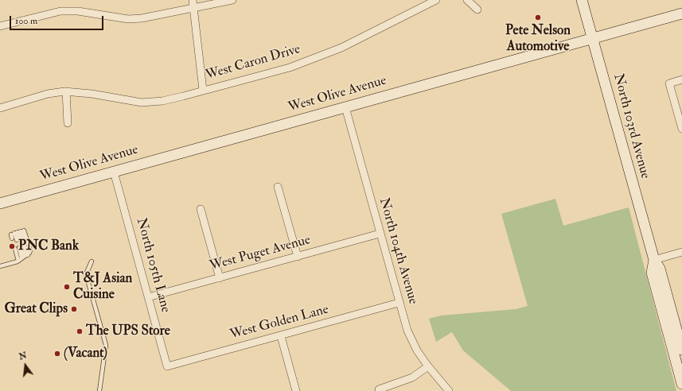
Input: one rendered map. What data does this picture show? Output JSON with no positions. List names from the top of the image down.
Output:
{
  "streets": {
    "main road": ["West Olive Avenue", "North 103rd Avenue"],
    "street": [
      "West Caron Drive",
      "North 104th Avenue",
      "West Puget Avenue",
      "North 105th Lane",
      "West Golden Lane"
    ]
  },
  "crossings": [
    ["West Olive Avenue", "North 103rd Avenue"],
    ["West Olive Avenue", "North 104th Avenue"],
    ["West Olive Avenue", "North 105th Lane"],
    ["North 104th Avenue", "West Puget Avenue"],
    ["North 104th Avenue", "West Golden Lane"],
    ["West Puget Avenue", "North 105th Lane"],
    ["North 105th Lane", "West Golden Lane"]
  ],
  "places": [
    "Pete Nelson Automotive",
    "PNC Bank",
    "T&J Asian Cuisine",
    "Great Clips",
    "The UPS Store",
    "(Vacant)"
  ],
  "scale_bar": "100 m",
  "north": "top"
}
